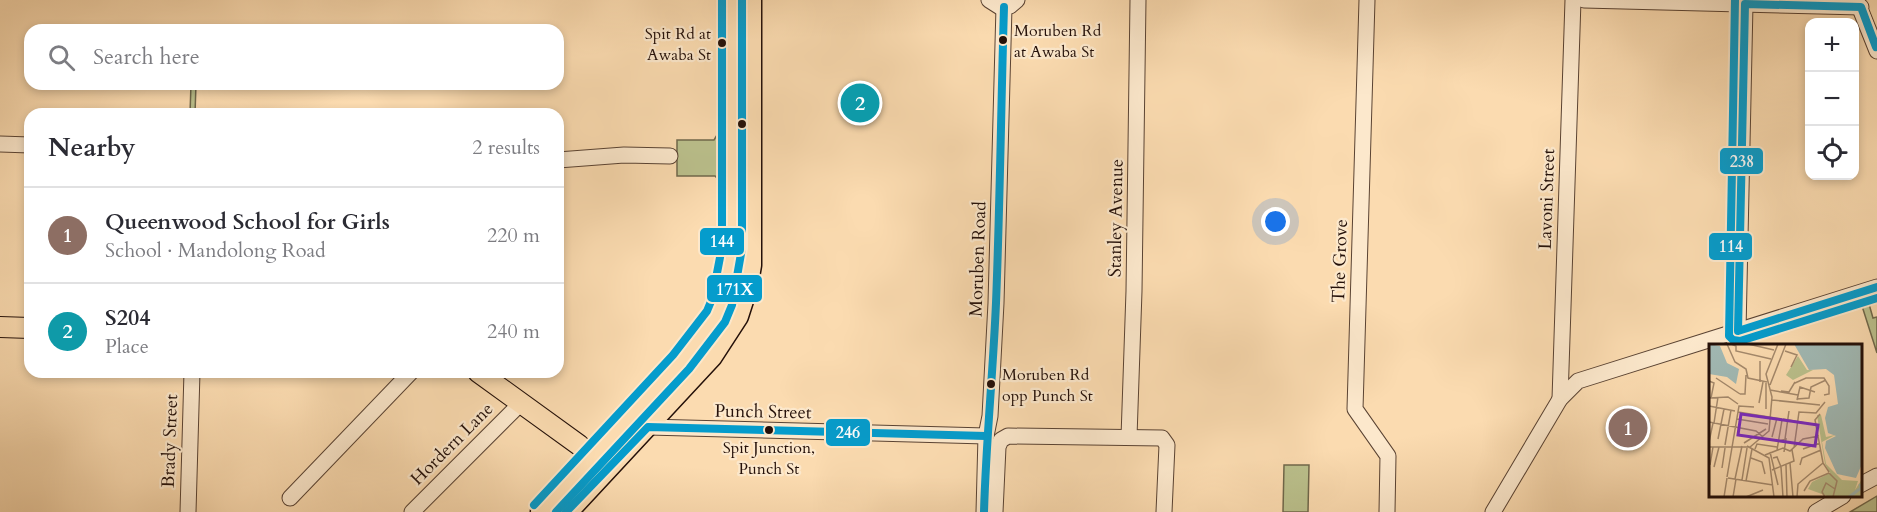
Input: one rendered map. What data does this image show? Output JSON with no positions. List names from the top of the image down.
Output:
{
  "streets": {
    "street": [
      "Lavoni Street",
      "Stanley Avenue",
      "Moruben Road",
      "The Grove",
      "Punch Street",
      "Brady Street",
      "Hordern Lane"
    ]
  },
  "crossings": [
    ["Moruben Road", "Punch Street"]
  ],
  "places": [
    "Moruben Rd at Awaba St",
    "Spit Rd at Awaba St",
    "Moruben Rd opp Punch St",
    "Spit Junction, Punch St"
  ],
  "lines": [
    "transit line 171X",
    "transit line 144",
    "transit line 114",
    "transit line 238",
    "transit line 246"
  ],
  "page": {
    "map_buttons": ["+", "−"],
    "search": "Search here",
    "pins": ["2", "1"],
    "heading": ["Nearby", "2 results"],
    "list": [
      {
        "mark": "1",
        "name": "Queenwood School for Girls",
        "note": "School · Mandolong Road",
        "value": "220 m"
      },
      {
        "mark": "2",
        "name": "S204",
        "note": "Place",
        "value": "240 m"
      }
    ]
  }
}
